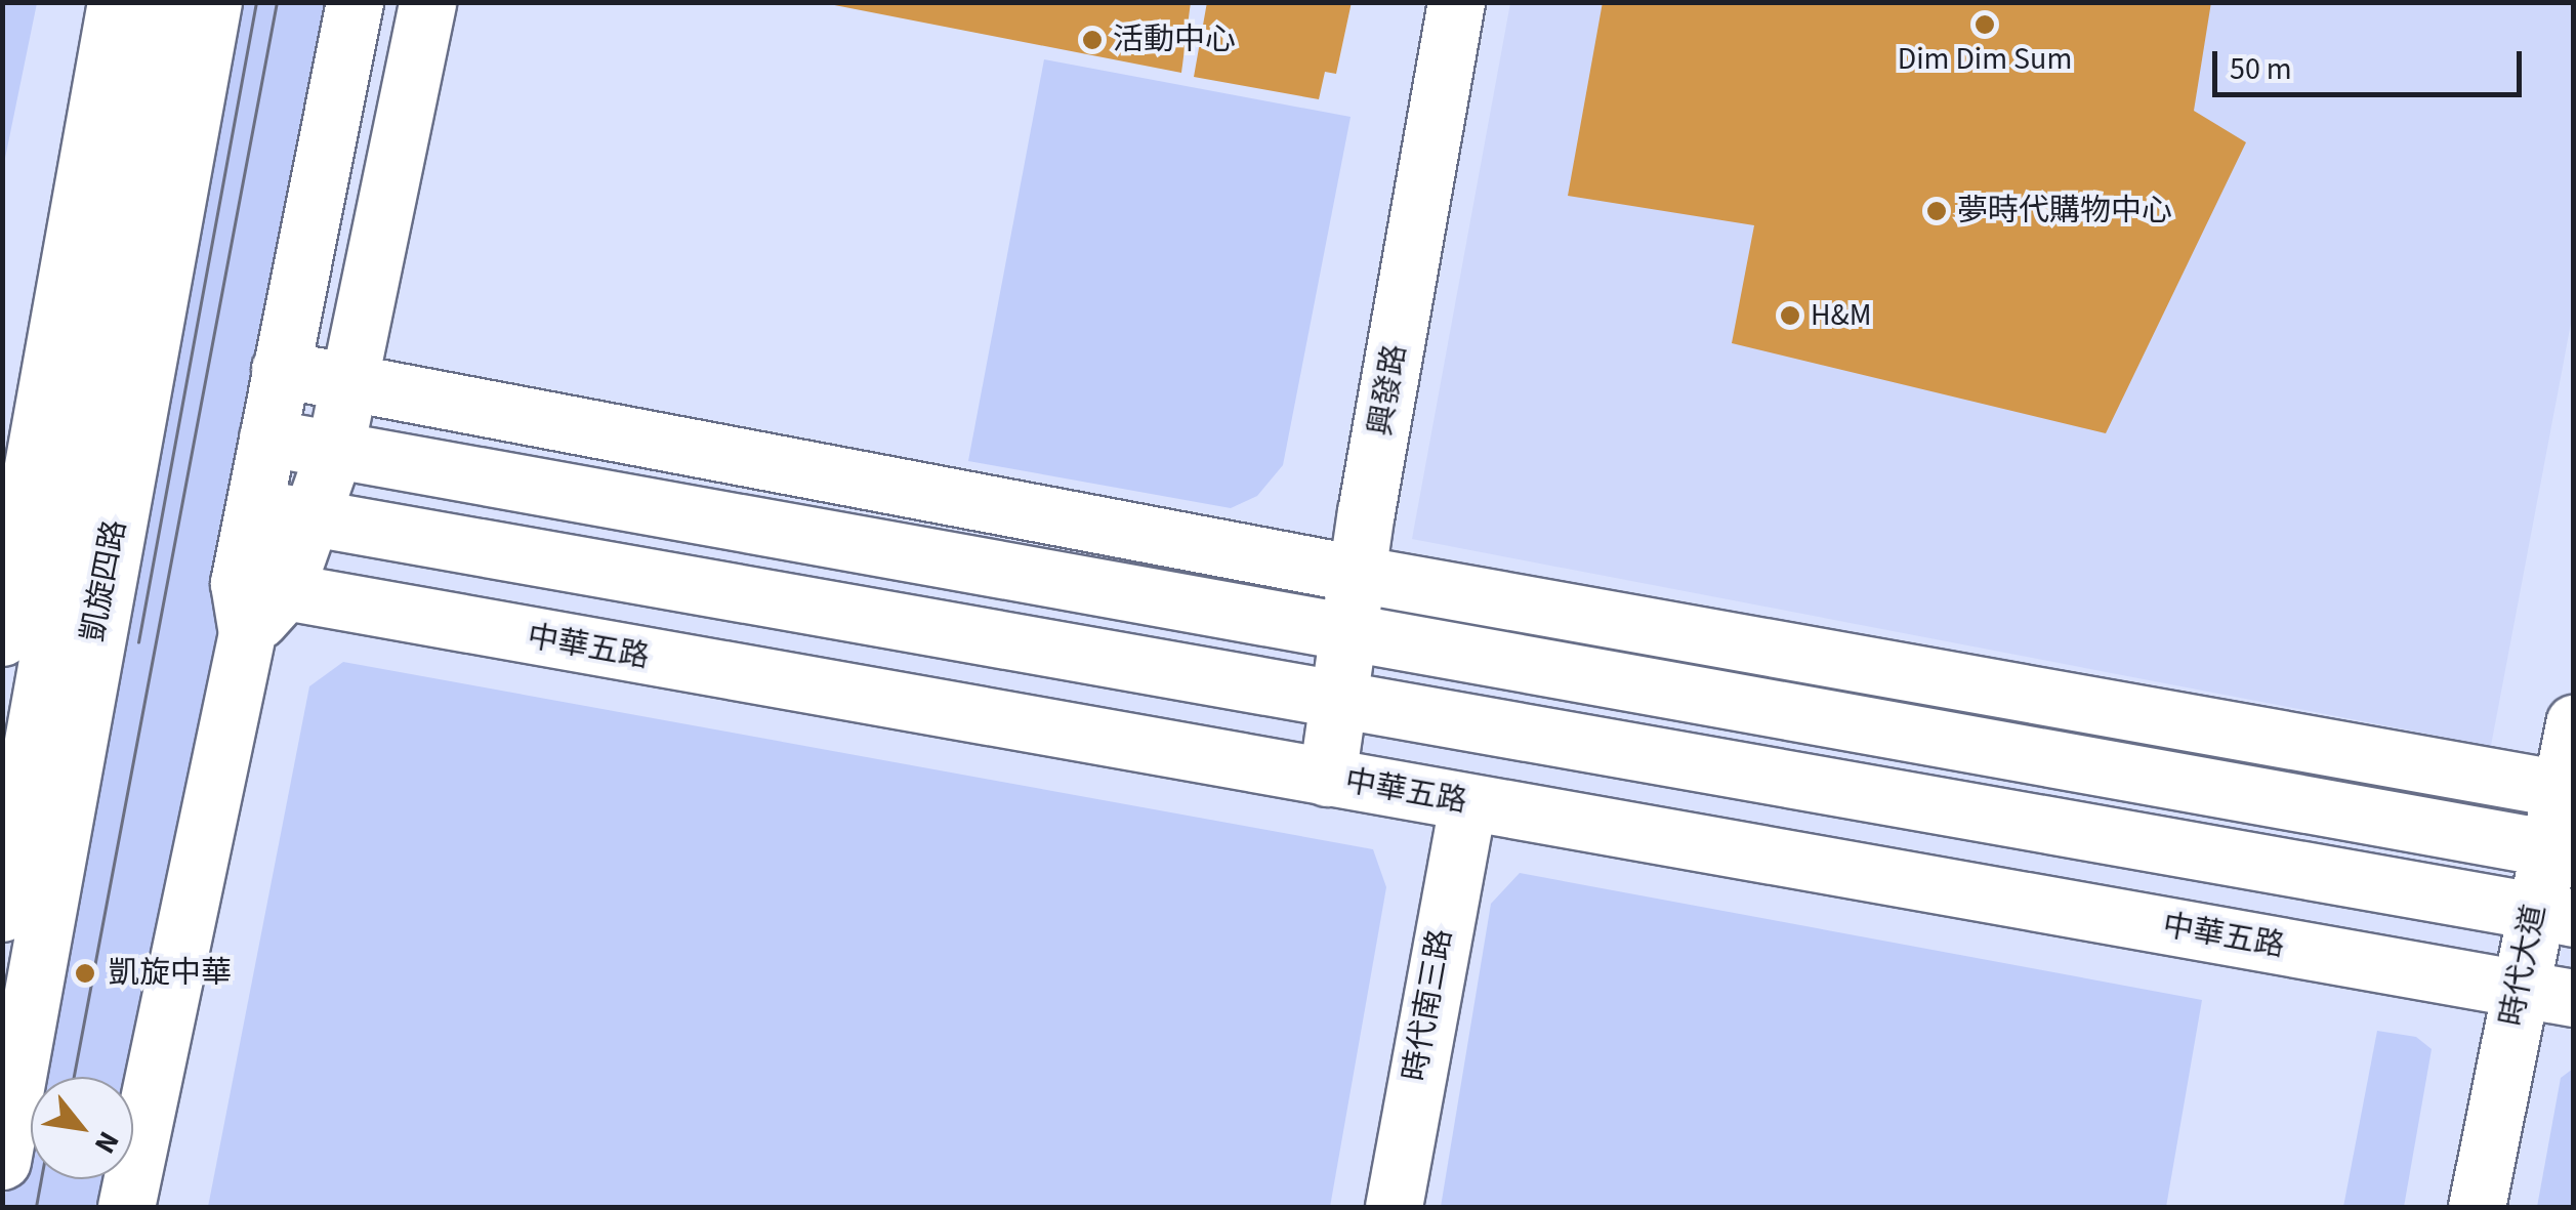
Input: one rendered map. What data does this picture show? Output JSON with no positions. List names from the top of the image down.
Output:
{
  "streets": {
    "street": [
      "興發路",
      "凱旋四路",
      "中華五路",
      "時代大道",
      "時代南三路"
    ]
  },
  "crossings": [
    ["興發路", "中華五路"],
    ["中華五路", "時代大道"],
    ["中華五路", "時代南三路"]
  ],
  "places": [
    "Dim Dim Sum",
    "活動中心",
    "夢時代購物中心",
    "H&M",
    "凱旋中華"
  ],
  "scale_bar": "50 m",
  "north": "bottom right"
}
